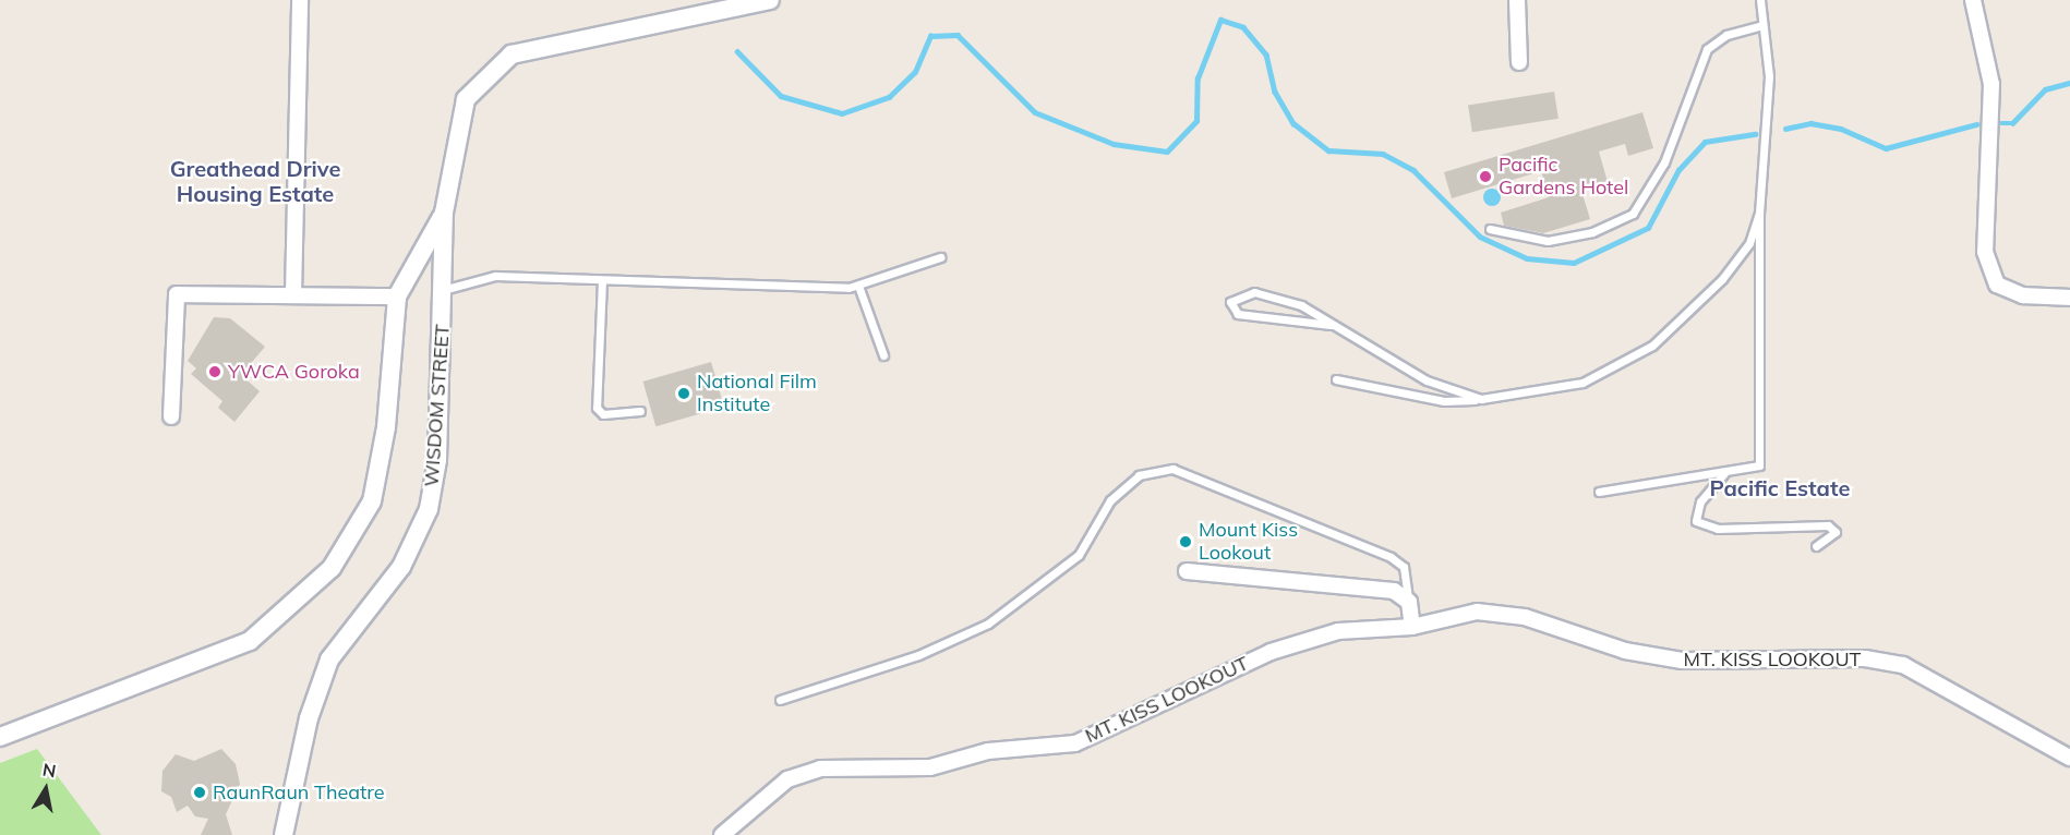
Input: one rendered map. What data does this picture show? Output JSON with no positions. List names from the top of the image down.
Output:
{
  "streets": {
    "street": ["WISDOM STREET", "MT. KISS LOOKOUT"]
  },
  "districts": ["Greathead Drive Housing Estate", "Pacific Estate"],
  "places": [
    "Pacific Gardens Hotel",
    "YWCA Goroka",
    "National Film Institute",
    "Mount Kiss Lookout",
    "RaunRaun Theatre"
  ],
  "north": "top"
}
